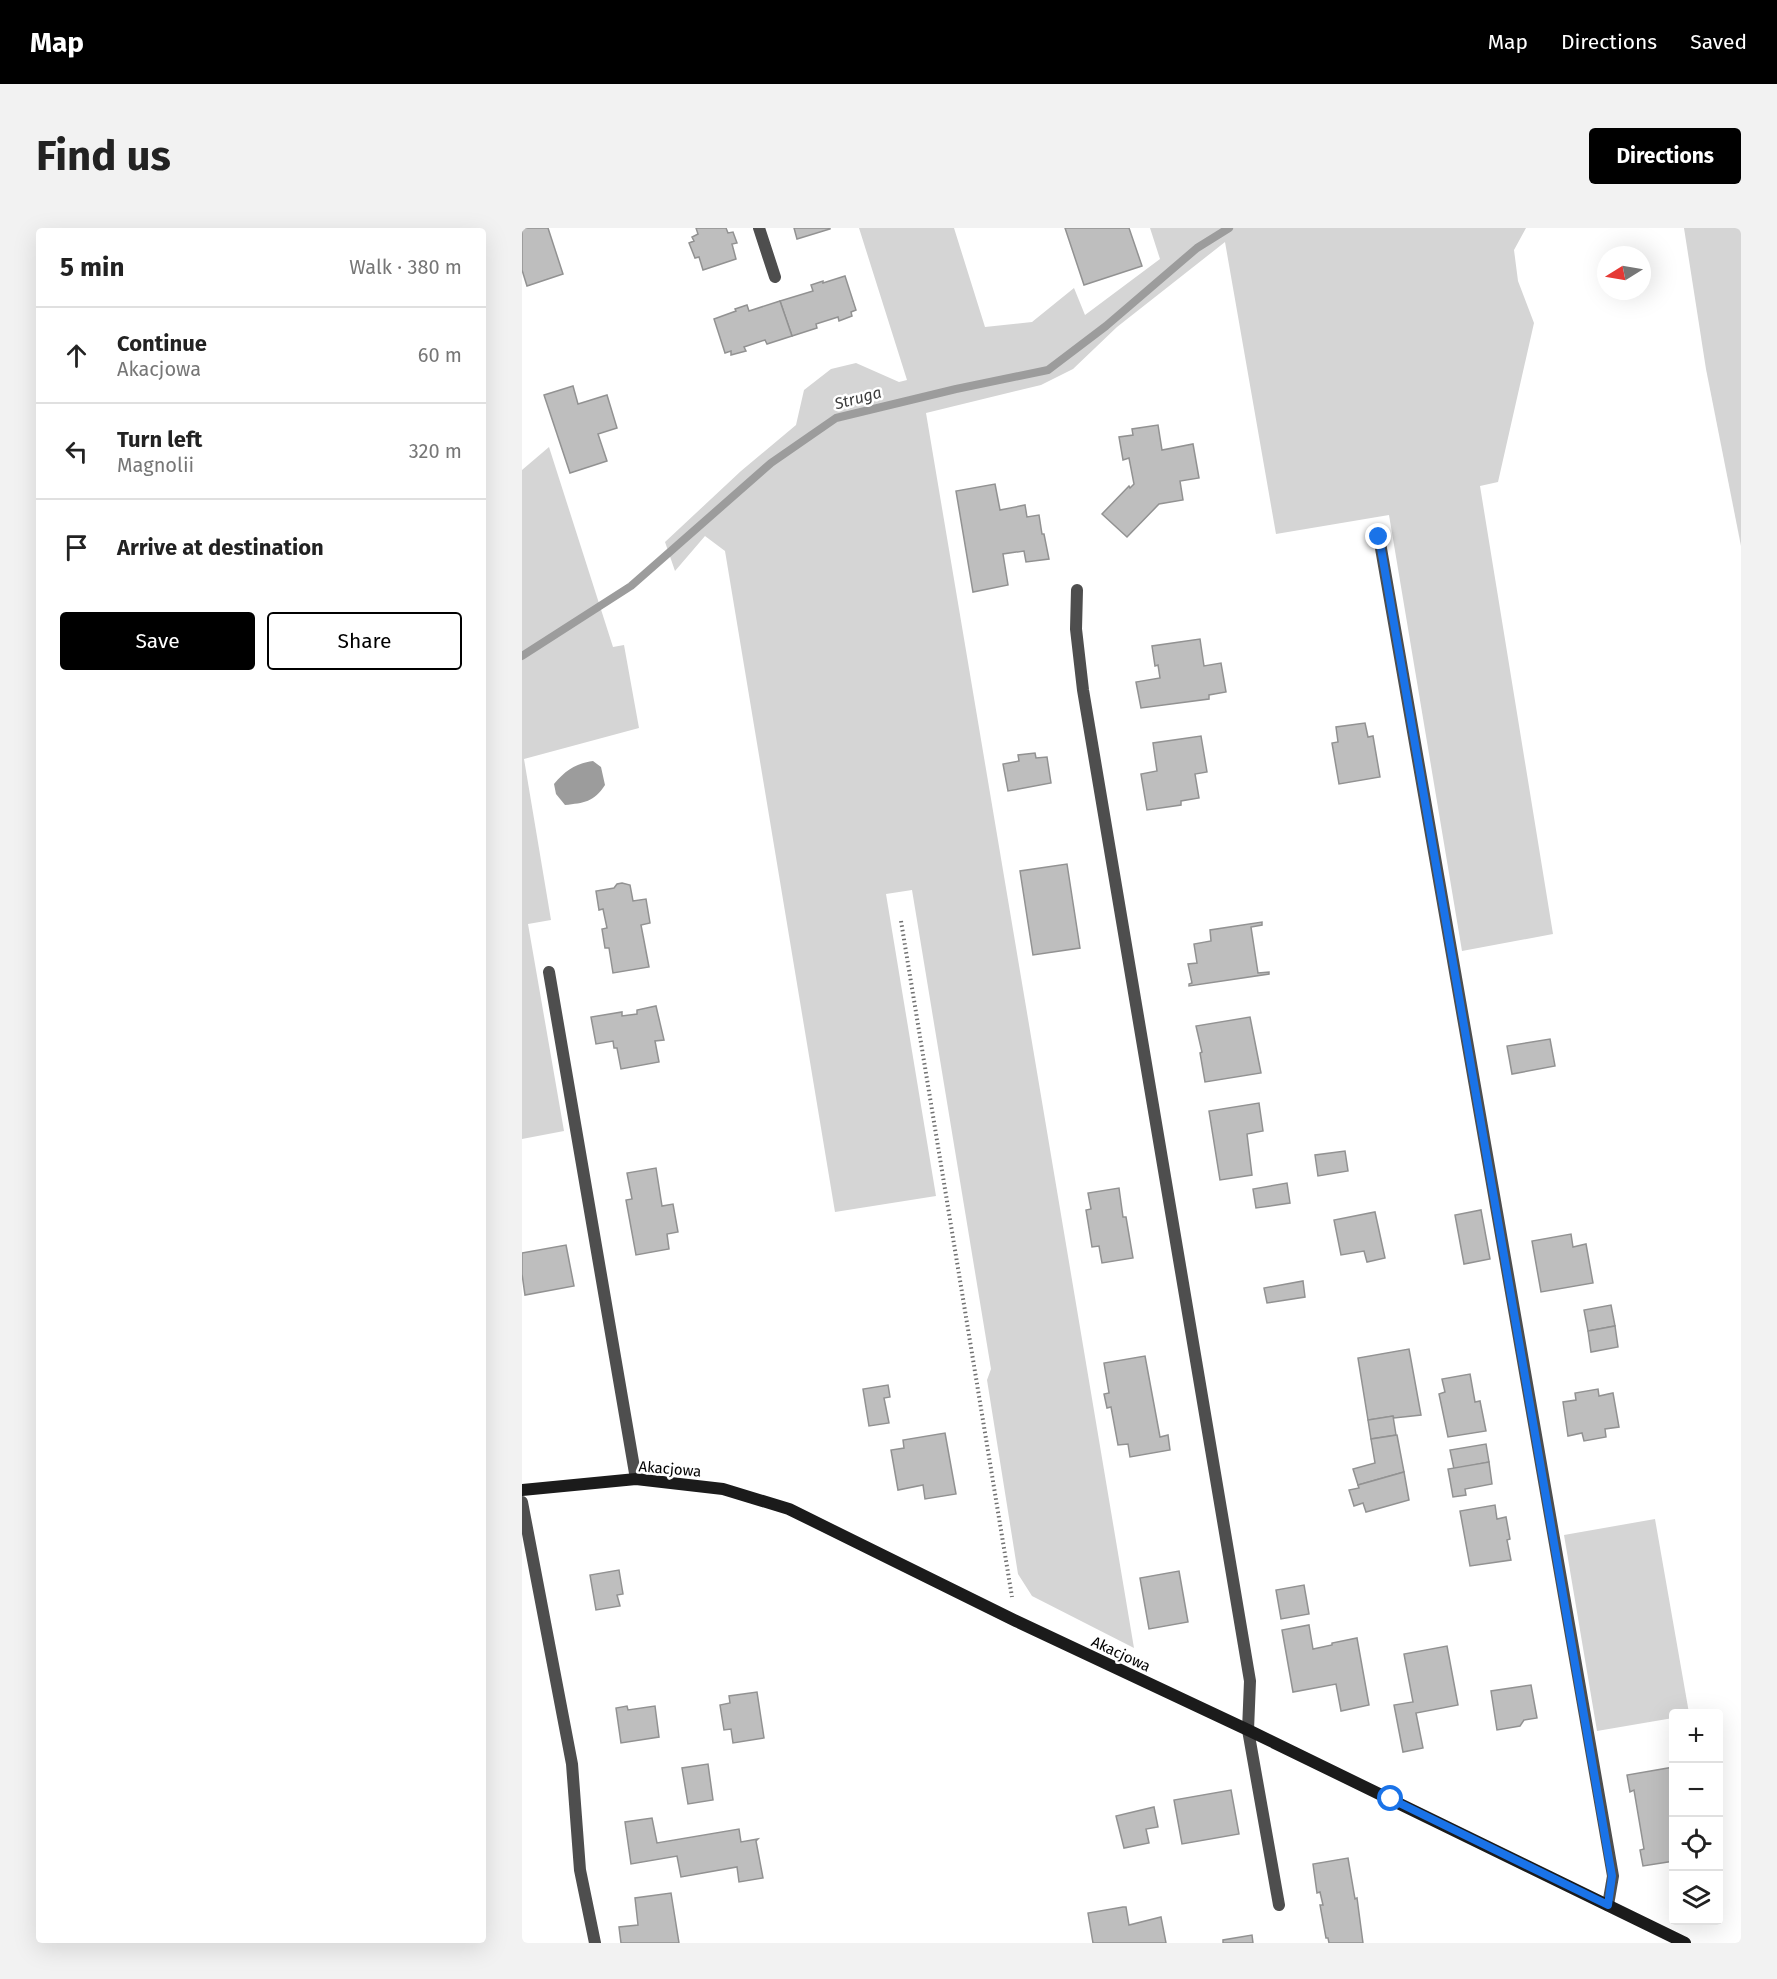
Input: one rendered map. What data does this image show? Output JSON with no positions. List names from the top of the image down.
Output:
{
  "streets": {
    "street": ["Akacjowa"]
  },
  "water": ["Struga"],
  "north": "left",
  "page": {
    "header": "Map",
    "nav": ["Map", "Directions", "Saved"],
    "buttons": [
      "Directions",
      ["Save", "Share"]
    ],
    "title": "Find us",
    "heading": ["5 min", "Walk · 380 m"],
    "list": [
      ["Continue", "Akacjowa", "60 m"],
      ["Turn left", "Magnolii", "320 m"],
      "Arrive at destination"
    ],
    "map_buttons": ["+", "−"]
  }
}
